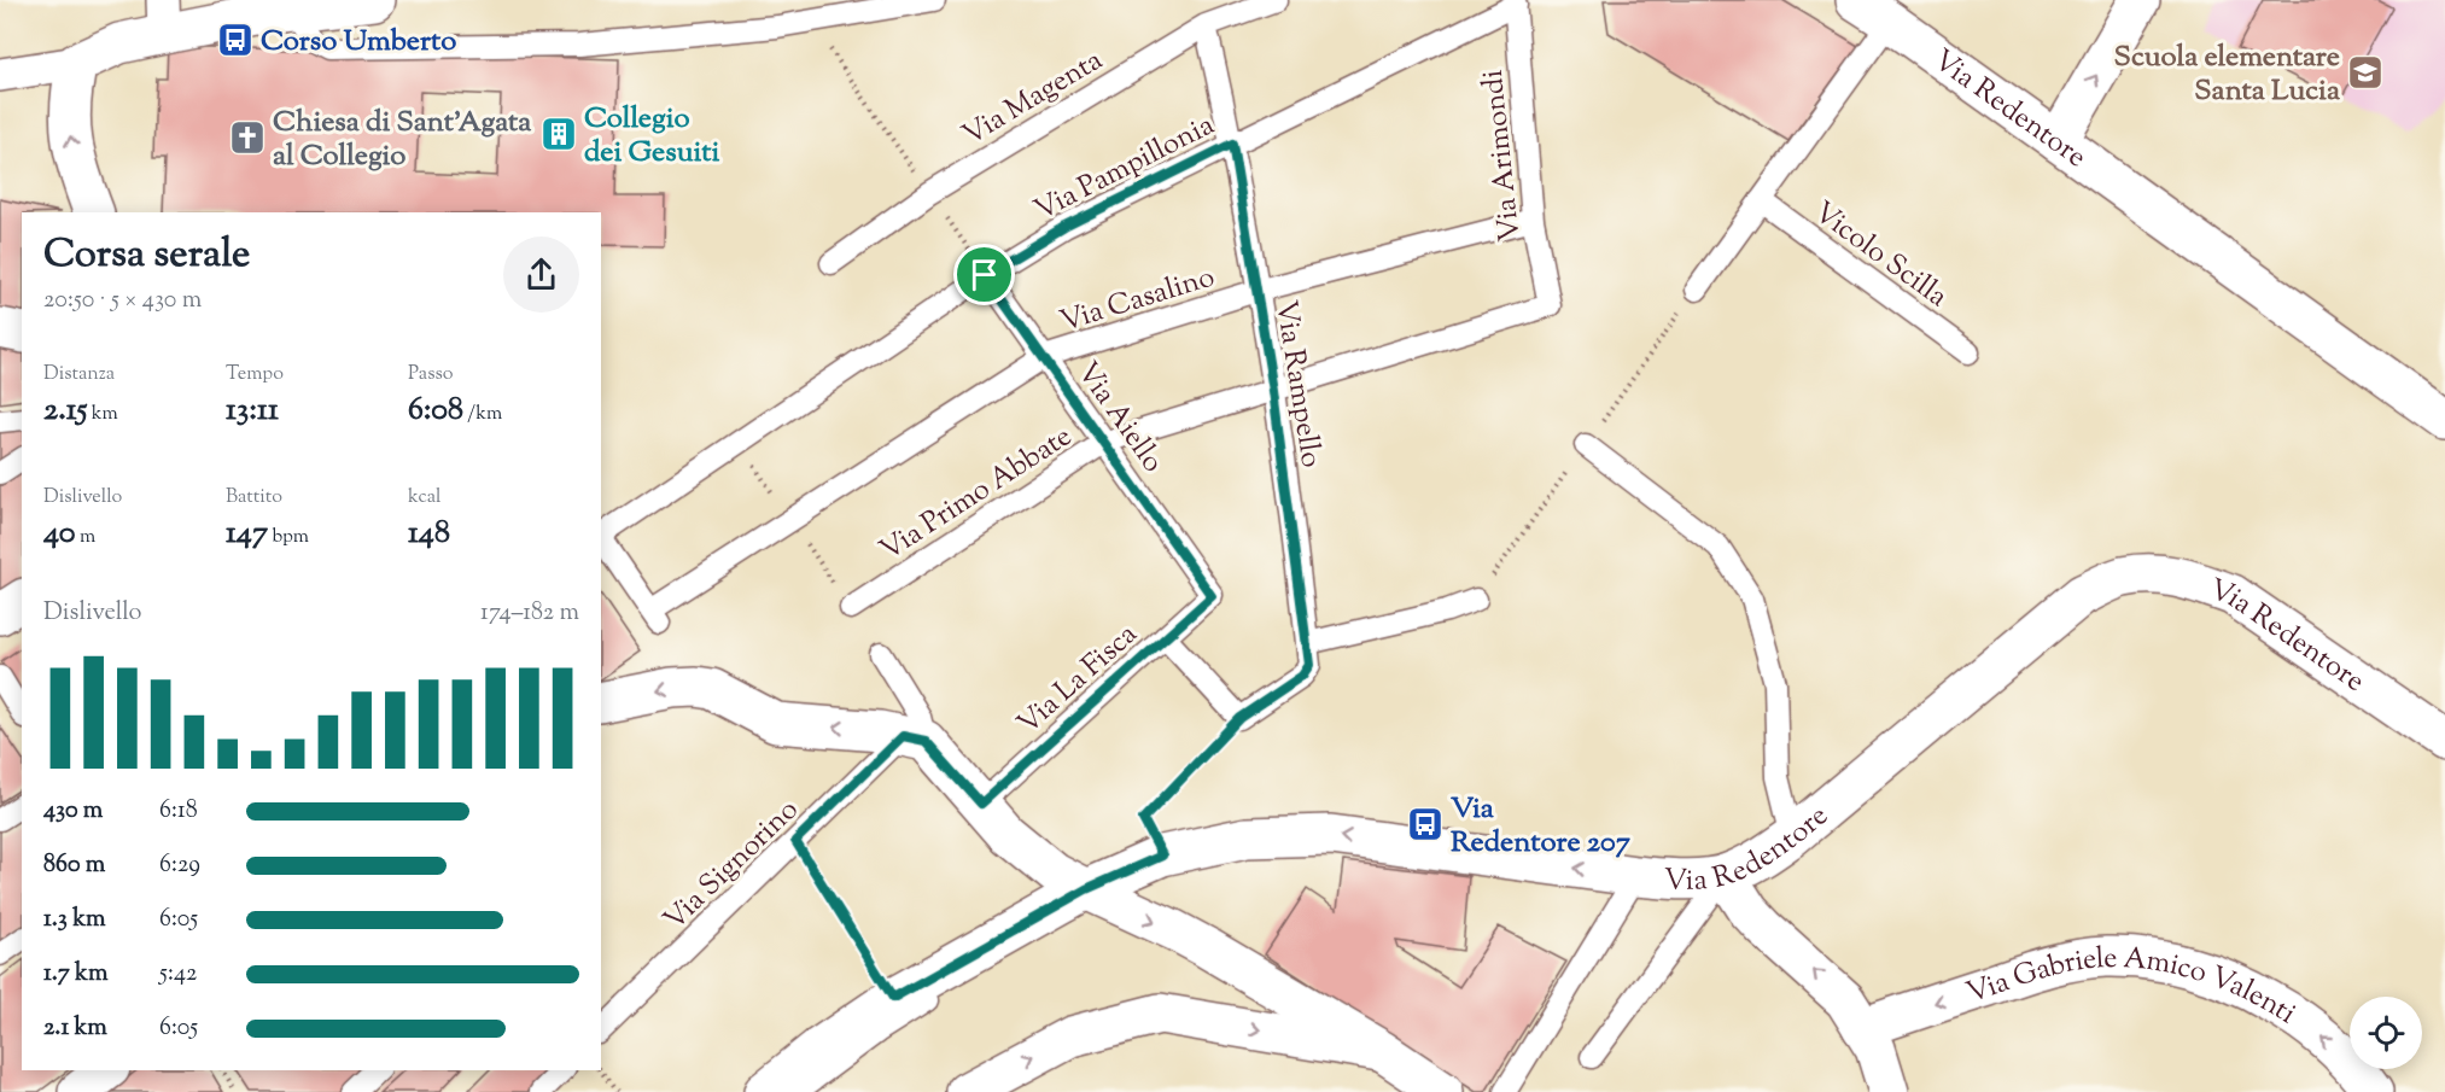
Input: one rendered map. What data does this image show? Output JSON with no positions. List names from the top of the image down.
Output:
{
  "streets": {
    "street": ["Via Redentore", "Via Gabriele Amico Valenti"],
    "lane": [
      "Via Magenta",
      "Via Arimondi",
      "Via Pampillonia",
      "Vicolo Scilla",
      "Via Casalino",
      "Via Rampello",
      "Via Aiello",
      "Via Primo Abbate",
      "Via La Fisca",
      "Via Signorino"
    ]
  },
  "crossings": [
    ["Via Magenta", "Via Rampello"],
    ["Via Arimondi", "Via Pampillonia"],
    ["Via Arimondi", "Via Casalino"],
    ["Via Arimondi", "Via Primo Abbate"],
    ["Via Pampillonia", "Via Rampello"],
    ["Via Pampillonia", "Via Aiello"],
    ["Via Casalino", "Via Rampello"],
    ["Via Casalino", "Via Aiello"],
    ["Via Rampello", "Via Primo Abbate"],
    ["Via Aiello", "Via Primo Abbate"],
    ["Via Aiello", "Via La Fisca"]
  ],
  "one_way": ["Via Gabriele Amico Valenti"],
  "places": {
    "bus stop": ["Corso Umberto", "Via Redentore 207"],
    "school or university": ["Scuola elementare Santa Lucia"],
    "building": ["Collegio dei Gesuiti"],
    "church": ["Chiesa di Sant'Agata al Collegio"]
  },
  "page": {
    "heading": ["Corsa serale", "20:50 · 5 × 430 m"],
    "stats": [
      ["Distanza", "2.15 km"],
      ["Tempo", "13:11"],
      ["Passo", "6:08 /km"],
      ["Dislivello", "40 m"],
      ["Battito", "147 bpm"],
      ["kcal", "148"]
    ],
    "chart": ["Dislivello", "174–182 m"],
    "list": [
      {
        "name": "430 m",
        "note": "6:18"
      },
      {
        "name": "860 m",
        "note": "6:29"
      },
      {
        "name": "1.3 km",
        "note": "6:05"
      },
      {
        "name": "1.7 km",
        "note": "5:42"
      },
      {
        "name": "2.1 km",
        "note": "6:05"
      }
    ]
  }
}
